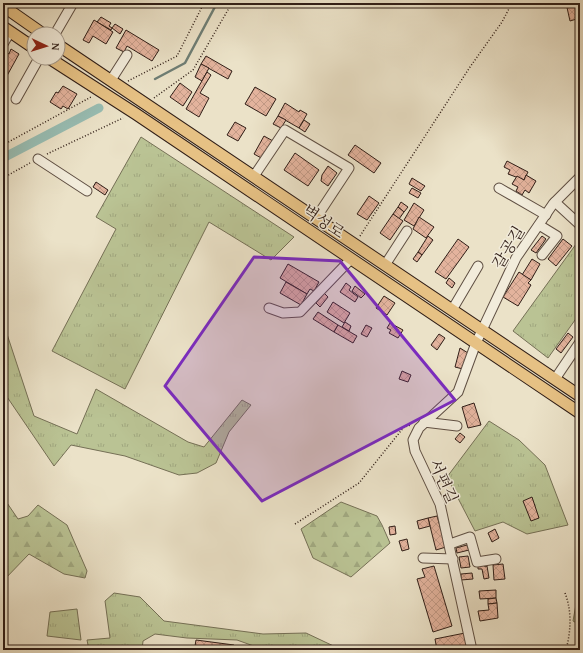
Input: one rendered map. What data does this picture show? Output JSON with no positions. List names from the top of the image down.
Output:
{
  "streets": {
    "main road": ["벽성로"],
    "street": ["갈공길", "서편길"]
  },
  "crossings": [
    ["벽성로", "갈공길"],
    ["벽성로", "서편길"],
    ["갈공길", "서편길"]
  ],
  "north": "right"
}
